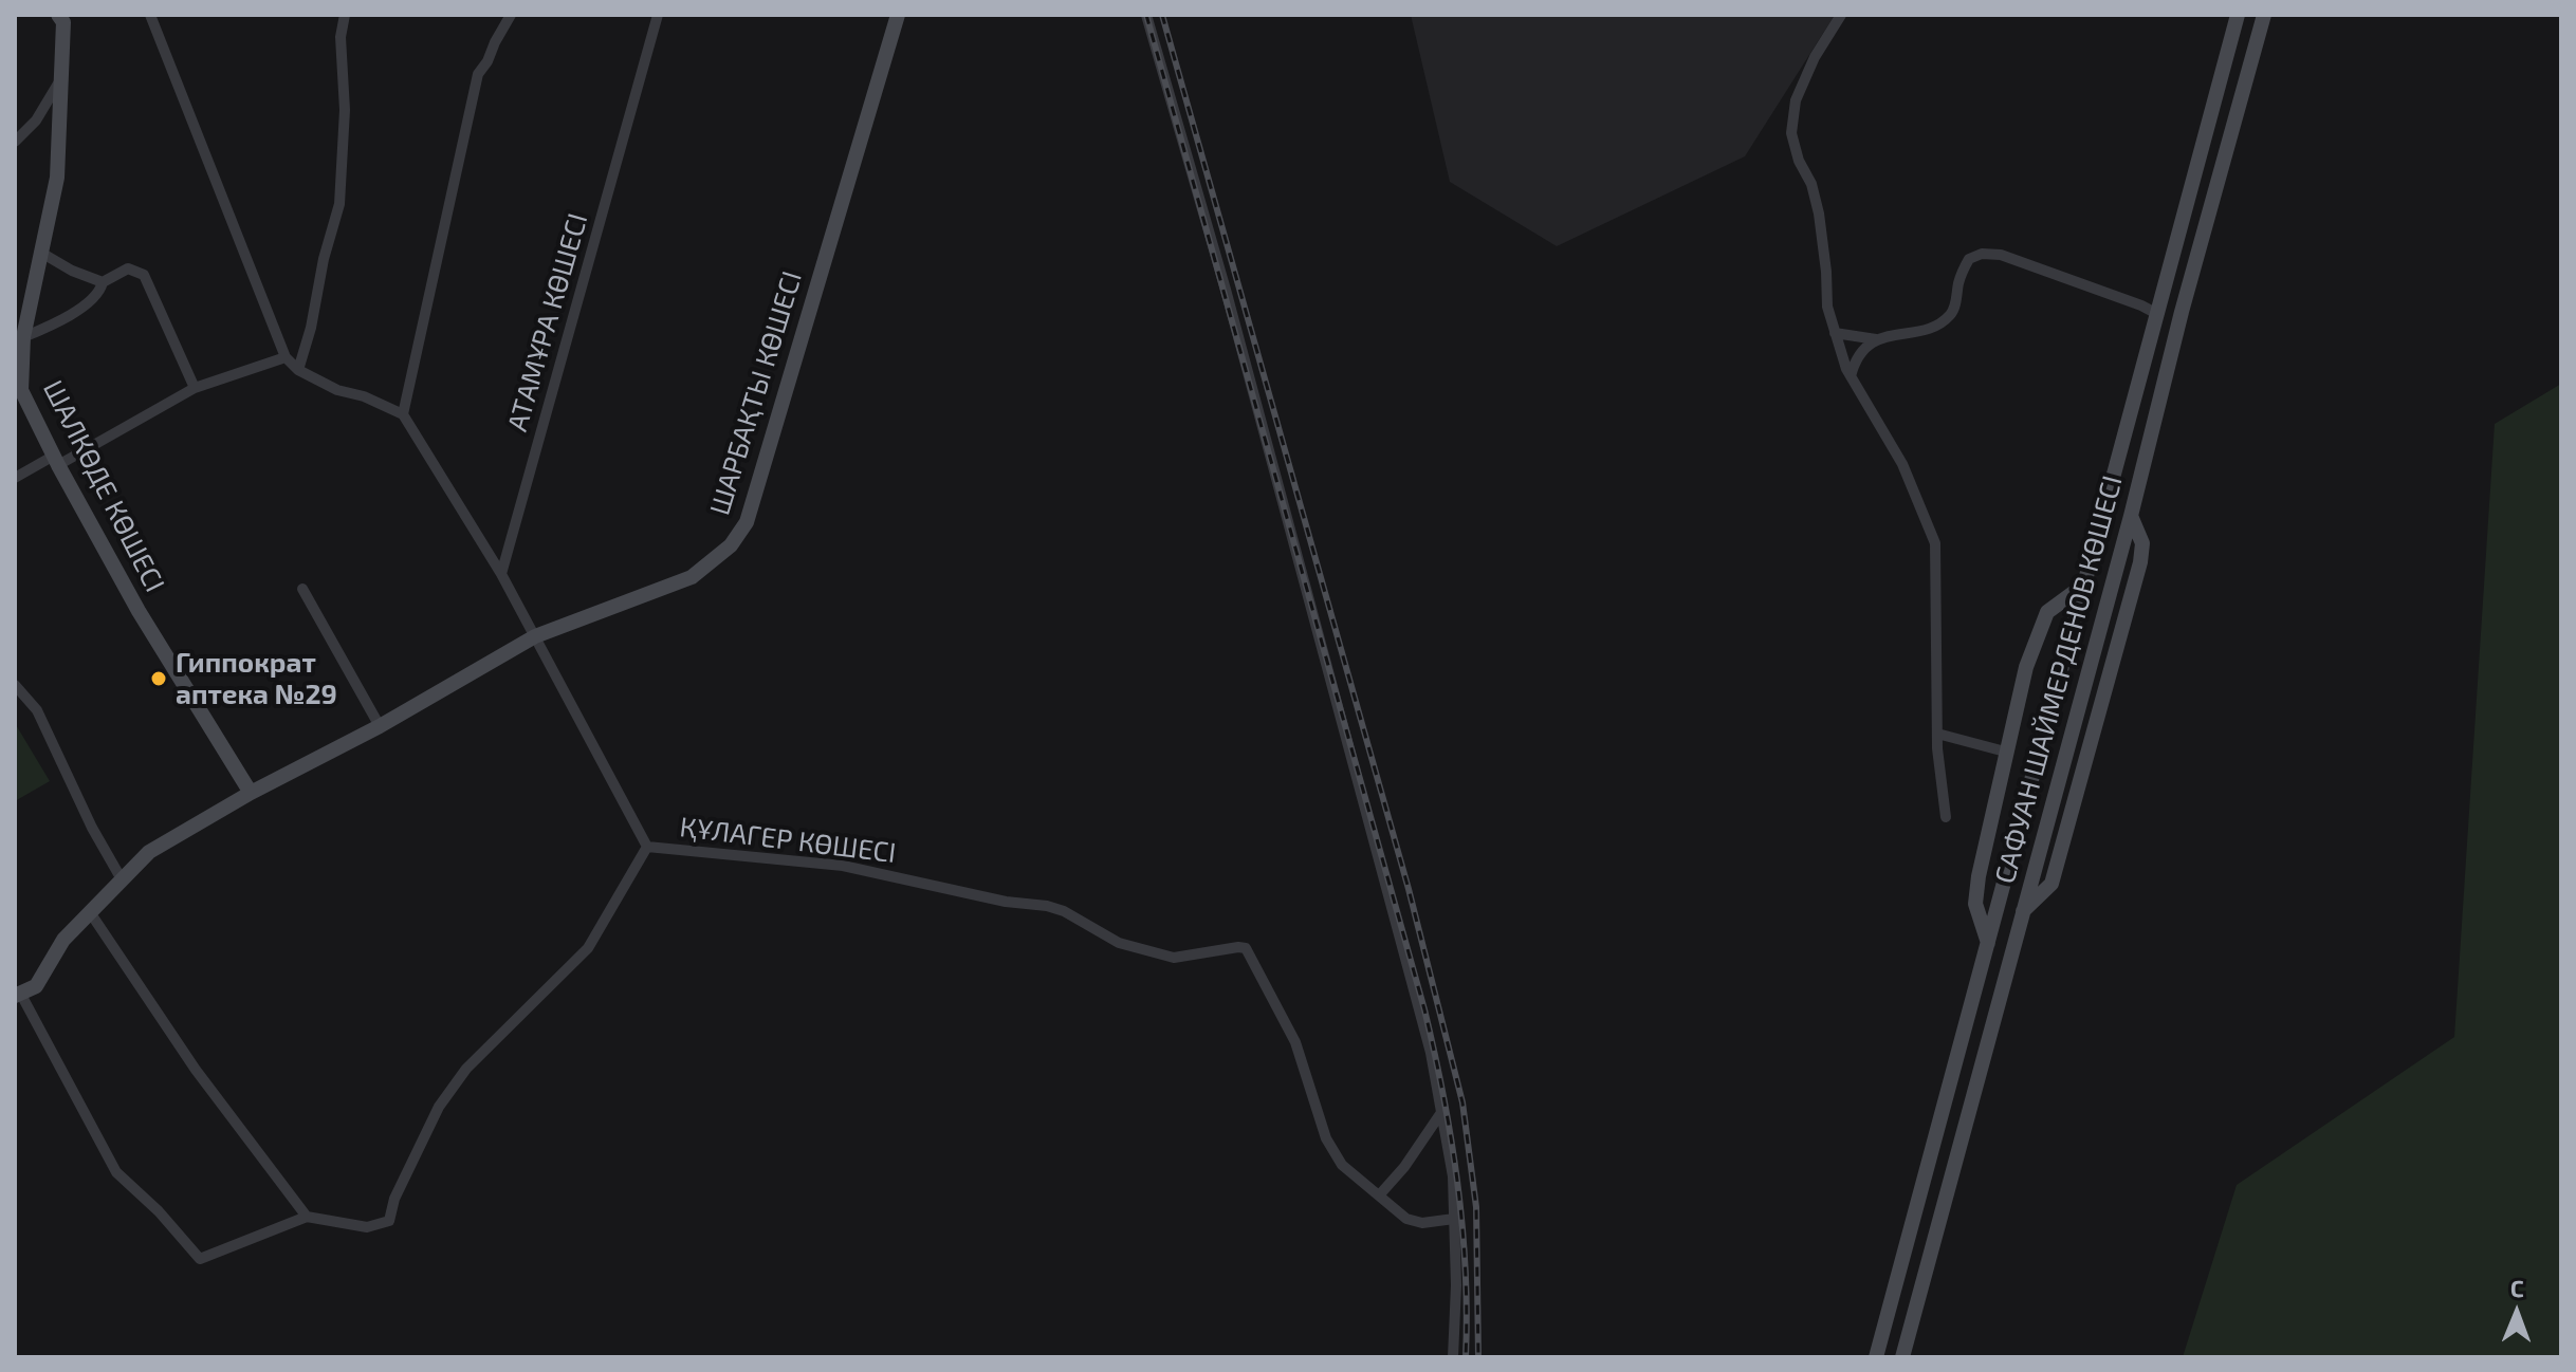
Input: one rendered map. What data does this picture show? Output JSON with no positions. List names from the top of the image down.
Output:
{
  "streets": {
    "main road": ["ШАРБАҚТЫ КӨШЕСІ", "ШАЛКӨДЕ КӨШЕСІ", "САФУАН ШАЙМЕРДЕНОВ КӨШЕСІ"],
    "street": ["АТАМҰРА КӨШЕСІ", "ҚҰЛАГЕР КӨШЕСІ"]
  },
  "crossings": [
    ["ШАРБАҚТЫ КӨШЕСІ", "ШАЛКӨДЕ КӨШЕСІ"],
    ["ШАРБАҚТЫ КӨШЕСІ", "ҚҰЛАГЕР КӨШЕСІ"]
  ],
  "places": ["Гиппократ аптека №29"],
  "north": "top"
}
